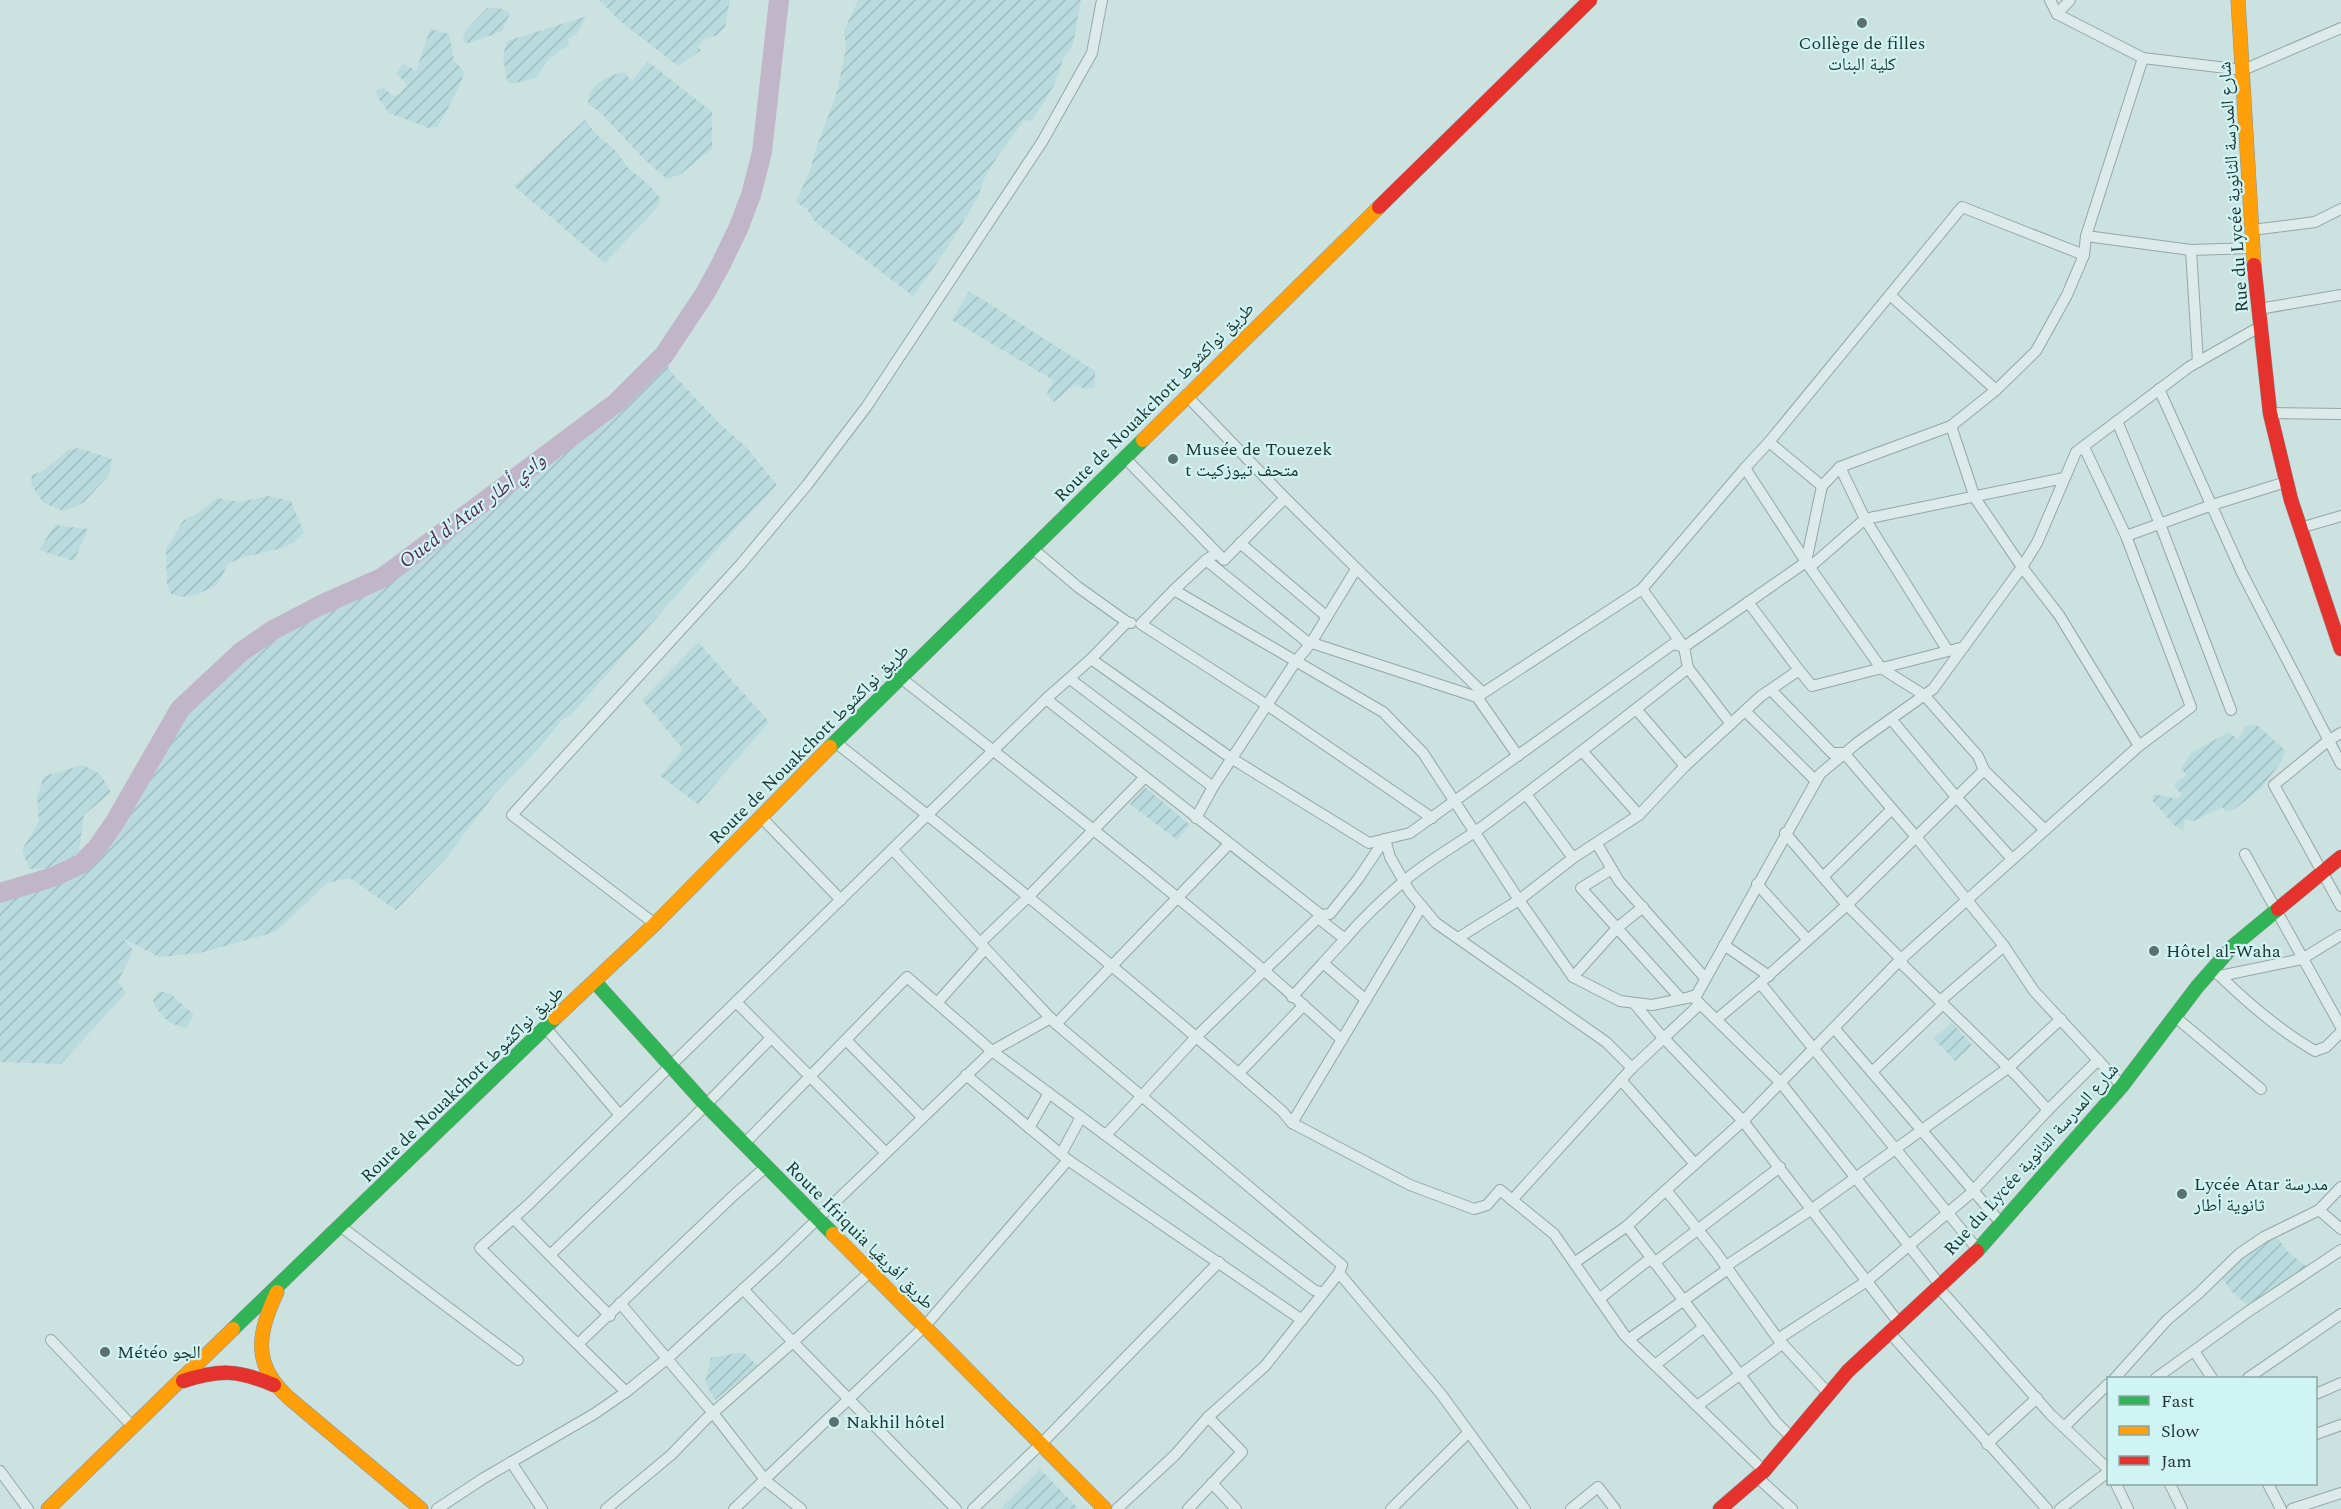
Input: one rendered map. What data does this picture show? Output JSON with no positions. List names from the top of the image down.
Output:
{
  "streets": {
    "main road": ["Rue du Lycée شارع المدرسة الثانوية", "Route de Nouakchott طريق نواكشوط", "Route Ifriquia طريق أفريقيا"]
  },
  "crossings": [
    ["Route de Nouakchott طريق نواكشوط", "Route Ifriquia طريق أفريقيا"]
  ],
  "water": ["Oued d'Atar وادي أطار"],
  "places": [
    "Collège de filles كلية البنات",
    "Musée de Touezek t متحف تيوزكيت",
    "Hôtel al-Waha",
    "Lycée Atar مدرسة ثانوية أطار",
    "Météo الجو",
    "Nakhil hôtel"
  ],
  "legend": ["Fast", "Slow", "Jam"]
}
